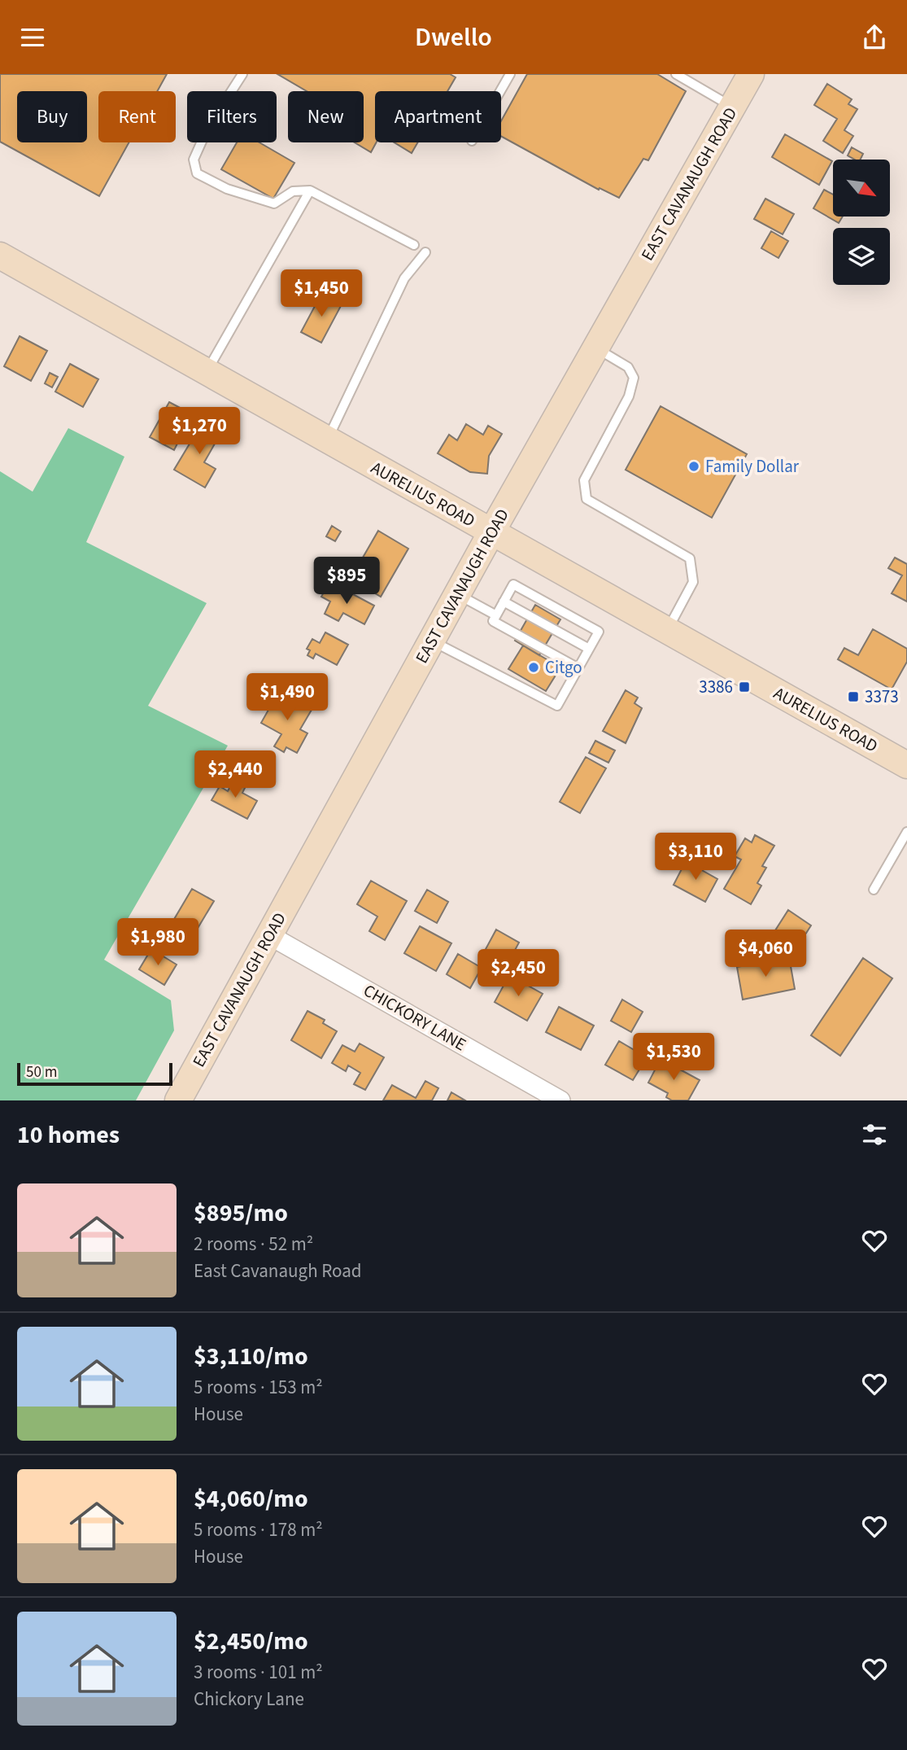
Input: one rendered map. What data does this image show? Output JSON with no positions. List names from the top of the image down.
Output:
{
  "streets": {
    "street": ["EAST CAVANAUGH ROAD", "AURELIUS ROAD", "CHICKORY LANE"]
  },
  "crossings": [
    ["EAST CAVANAUGH ROAD", "AURELIUS ROAD"],
    ["EAST CAVANAUGH ROAD", "CHICKORY LANE"]
  ],
  "places": {
    "other": ["Family Dollar", "Citgo"],
    "transit": ["3386", "3373"]
  },
  "scale_bar": "50 m",
  "north": "bottom right",
  "page": {
    "header": "Dwello",
    "chip": [
      "Buy",
      "Rent",
      "Filters",
      "New",
      "Apartment"
    ],
    "price": [
      "$1,450",
      "$1,270",
      "$895",
      "$1,490",
      "$2,440",
      "$3,110",
      "$1,980",
      "$4,060",
      "$2,450",
      "$1,530"
    ],
    "scale": "50 m",
    "heading": "10 homes",
    "list": [
      {
        "name": "$895/mo",
        "note": "2 rooms · 52 m² · East Cavanaugh Road"
      },
      {
        "name": "$3,110/mo",
        "note": "5 rooms · 153 m² · House"
      },
      {
        "name": "$4,060/mo",
        "note": "5 rooms · 178 m² · House"
      },
      {
        "name": "$2,450/mo",
        "note": "3 rooms · 101 m² · Chickory Lane"
      }
    ]
  }
}
